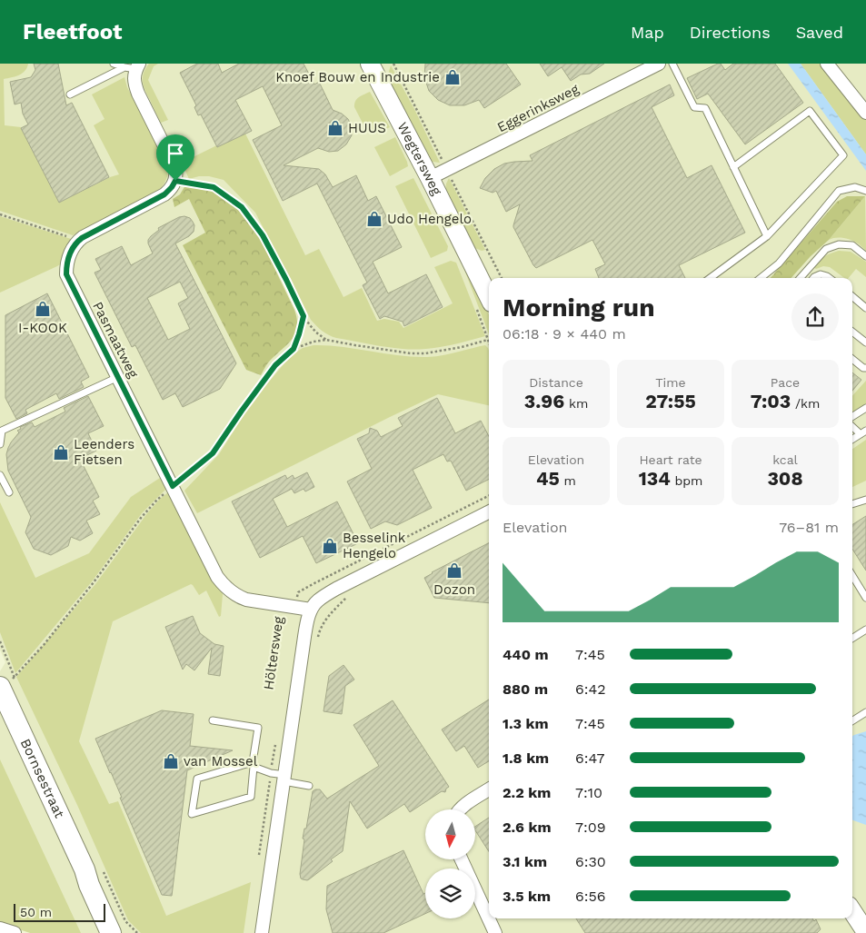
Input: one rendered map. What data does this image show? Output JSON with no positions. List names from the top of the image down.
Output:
{
  "streets": {
    "main road": ["Bornsestraat"],
    "street": [
      "Eggerinksweg",
      "Wegtersweg",
      "Pasmaatweg",
      "Höltersweg"
    ]
  },
  "crossings": [
    ["Eggerinksweg", "Wegtersweg"],
    ["Pasmaatweg", "Höltersweg"]
  ],
  "places": {
    "shop": [
      "Knoef Bouw en Industrie",
      "HUUS",
      "Udo Hengelo",
      "I-KOOK",
      "Leenders Fietsen",
      "Besselink Hengelo",
      "Dozon",
      "van Mossel"
    ]
  },
  "scale_bar": "50 m",
  "north": "bottom",
  "page": {
    "header": "Fleetfoot",
    "nav": ["Map", "Directions", "Saved"],
    "heading": ["Morning run", "06:18 · 9 × 440 m"],
    "stats": [
      ["Distance", "3.96 km"],
      ["Time", "27:55"],
      ["Pace", "7:03 /km"],
      ["Elevation", "45 m"],
      ["Heart rate", "134 bpm"],
      ["kcal", "308"]
    ],
    "chart": ["Elevation", "76–81 m"],
    "list": [
      {
        "name": "440 m",
        "note": "7:45"
      },
      {
        "name": "880 m",
        "note": "6:42"
      },
      {
        "name": "1.3 km",
        "note": "7:45"
      },
      {
        "name": "1.8 km",
        "note": "6:47"
      },
      {
        "name": "2.2 km",
        "note": "7:10"
      },
      {
        "name": "2.6 km",
        "note": "7:09"
      },
      {
        "name": "3.1 km",
        "note": "6:30"
      },
      {
        "name": "3.5 km",
        "note": "6:56"
      }
    ],
    "scale": "50 m"
  }
}
